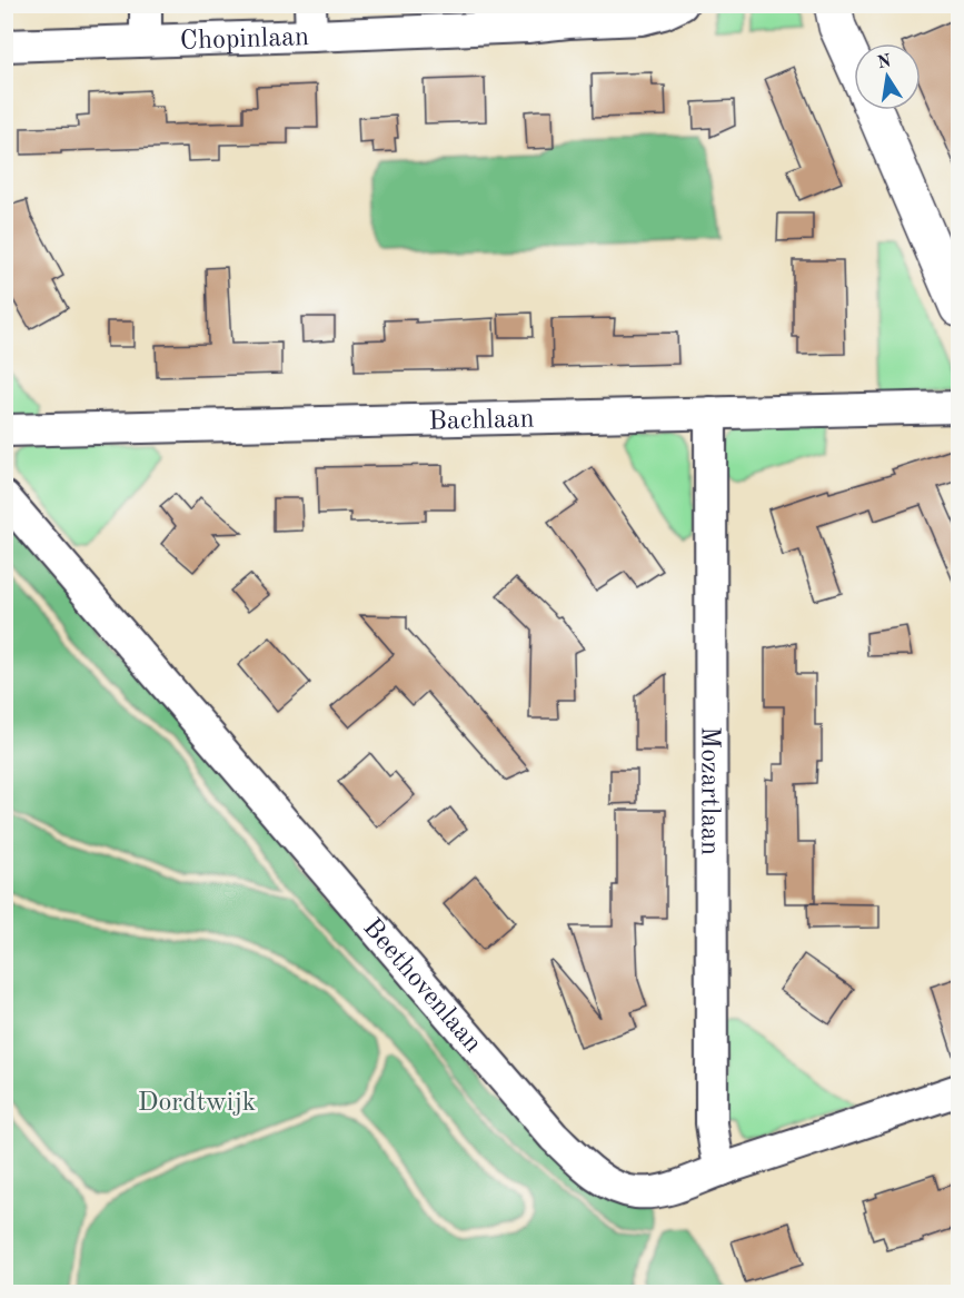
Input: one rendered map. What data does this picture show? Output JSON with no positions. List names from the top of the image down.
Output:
{
  "streets": {
    "street": [
      "Chopinlaan",
      "Bachlaan",
      "Mozartlaan",
      "Beethovenlaan"
    ]
  },
  "crossings": [
    ["Bachlaan", "Mozartlaan"],
    ["Mozartlaan", "Beethovenlaan"]
  ],
  "parks": ["Dordtwijk"],
  "north": "top"
}
